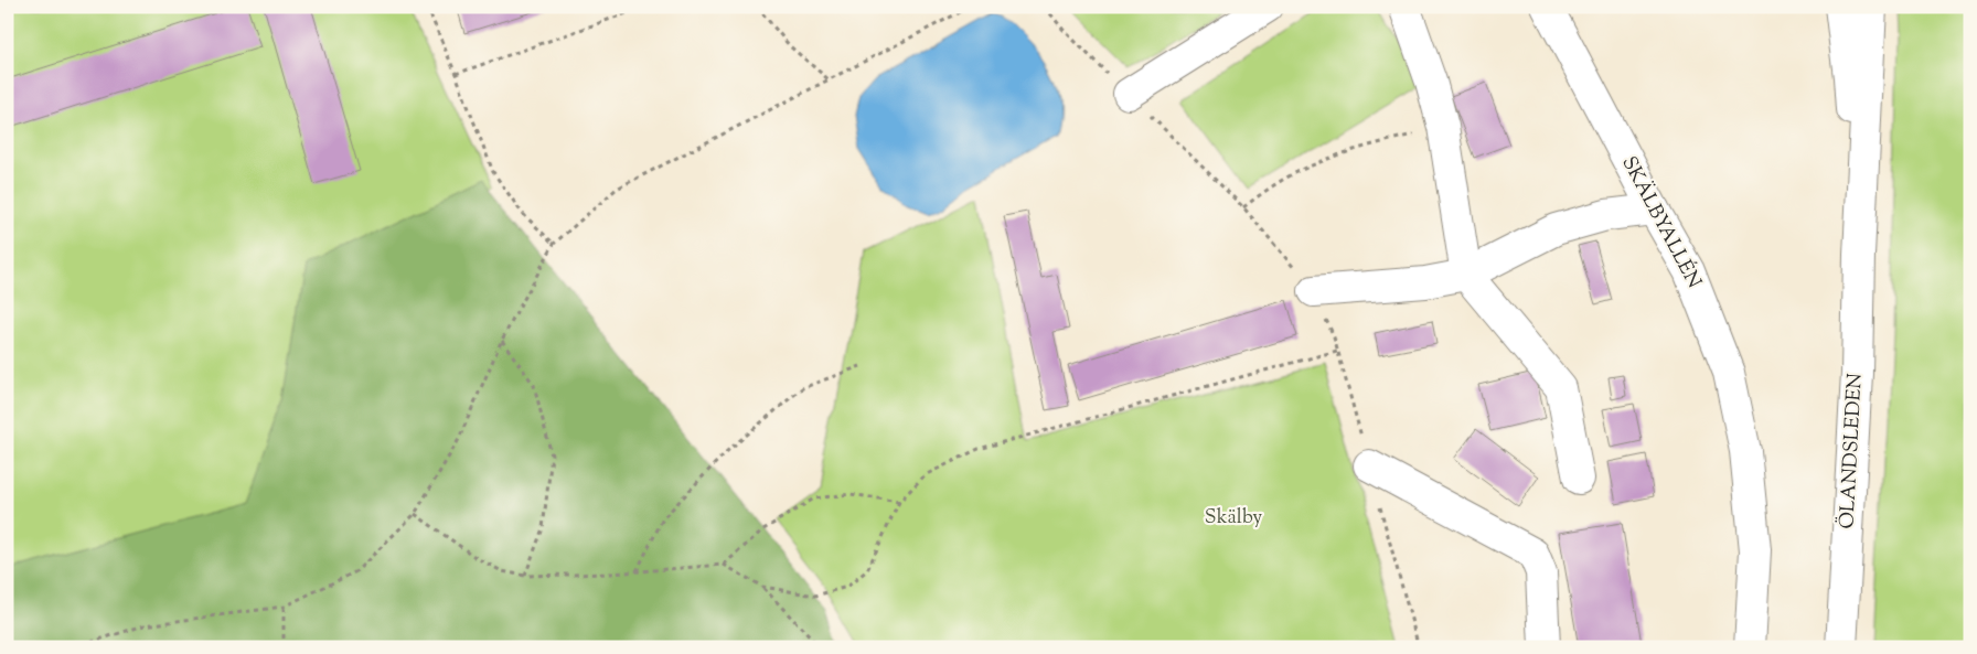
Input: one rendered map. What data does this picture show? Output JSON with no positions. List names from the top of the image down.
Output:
{
  "streets": {
    "main road": ["SKÄLBYALLÉN", "ÖLANDSLEDEN"]
  },
  "parks": ["Skälby"]
}
